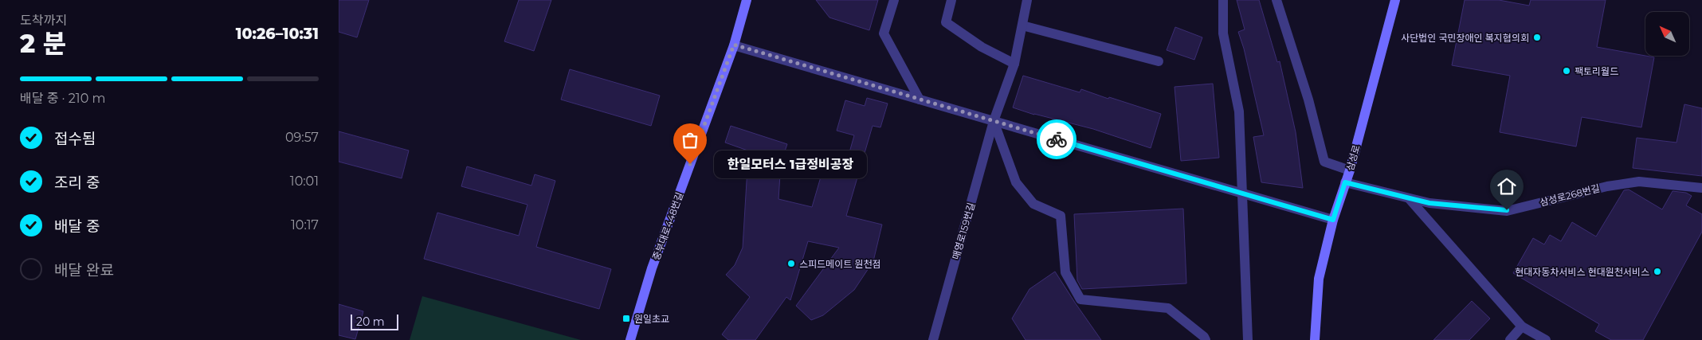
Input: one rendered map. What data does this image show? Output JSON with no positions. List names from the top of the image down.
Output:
{
  "streets": {
    "street": [
      "삼성로",
      "삼성로268번길",
      "중부대로448번길",
      "매영로159번길"
    ]
  },
  "crossings": [
    ["삼성로", "삼성로268번길"]
  ],
  "places": {
    "other": [
      "사단법인 국민장애인 복지협의회",
      "팩토리월드",
      "한일모터스 1급정비공장",
      "스피드메이트 원천점",
      "현대자동차서비스 현대원천서비스"
    ],
    "transit": ["원일초교"]
  },
  "scale_bar": "20 m",
  "north": "top left",
  "page": {
    "heading": ["2 분", "도착까지", "10:26–10:31"],
    "bar": "배달 중 · 210 m",
    "list": [
      ["접수됨", "09:57"],
      ["조리 중", "10:01"],
      ["배달 중", "10:17"],
      "배달 완료"
    ],
    "bubble": "한일모터스 1급정비공장",
    "scale": "20 m"
  }
}
